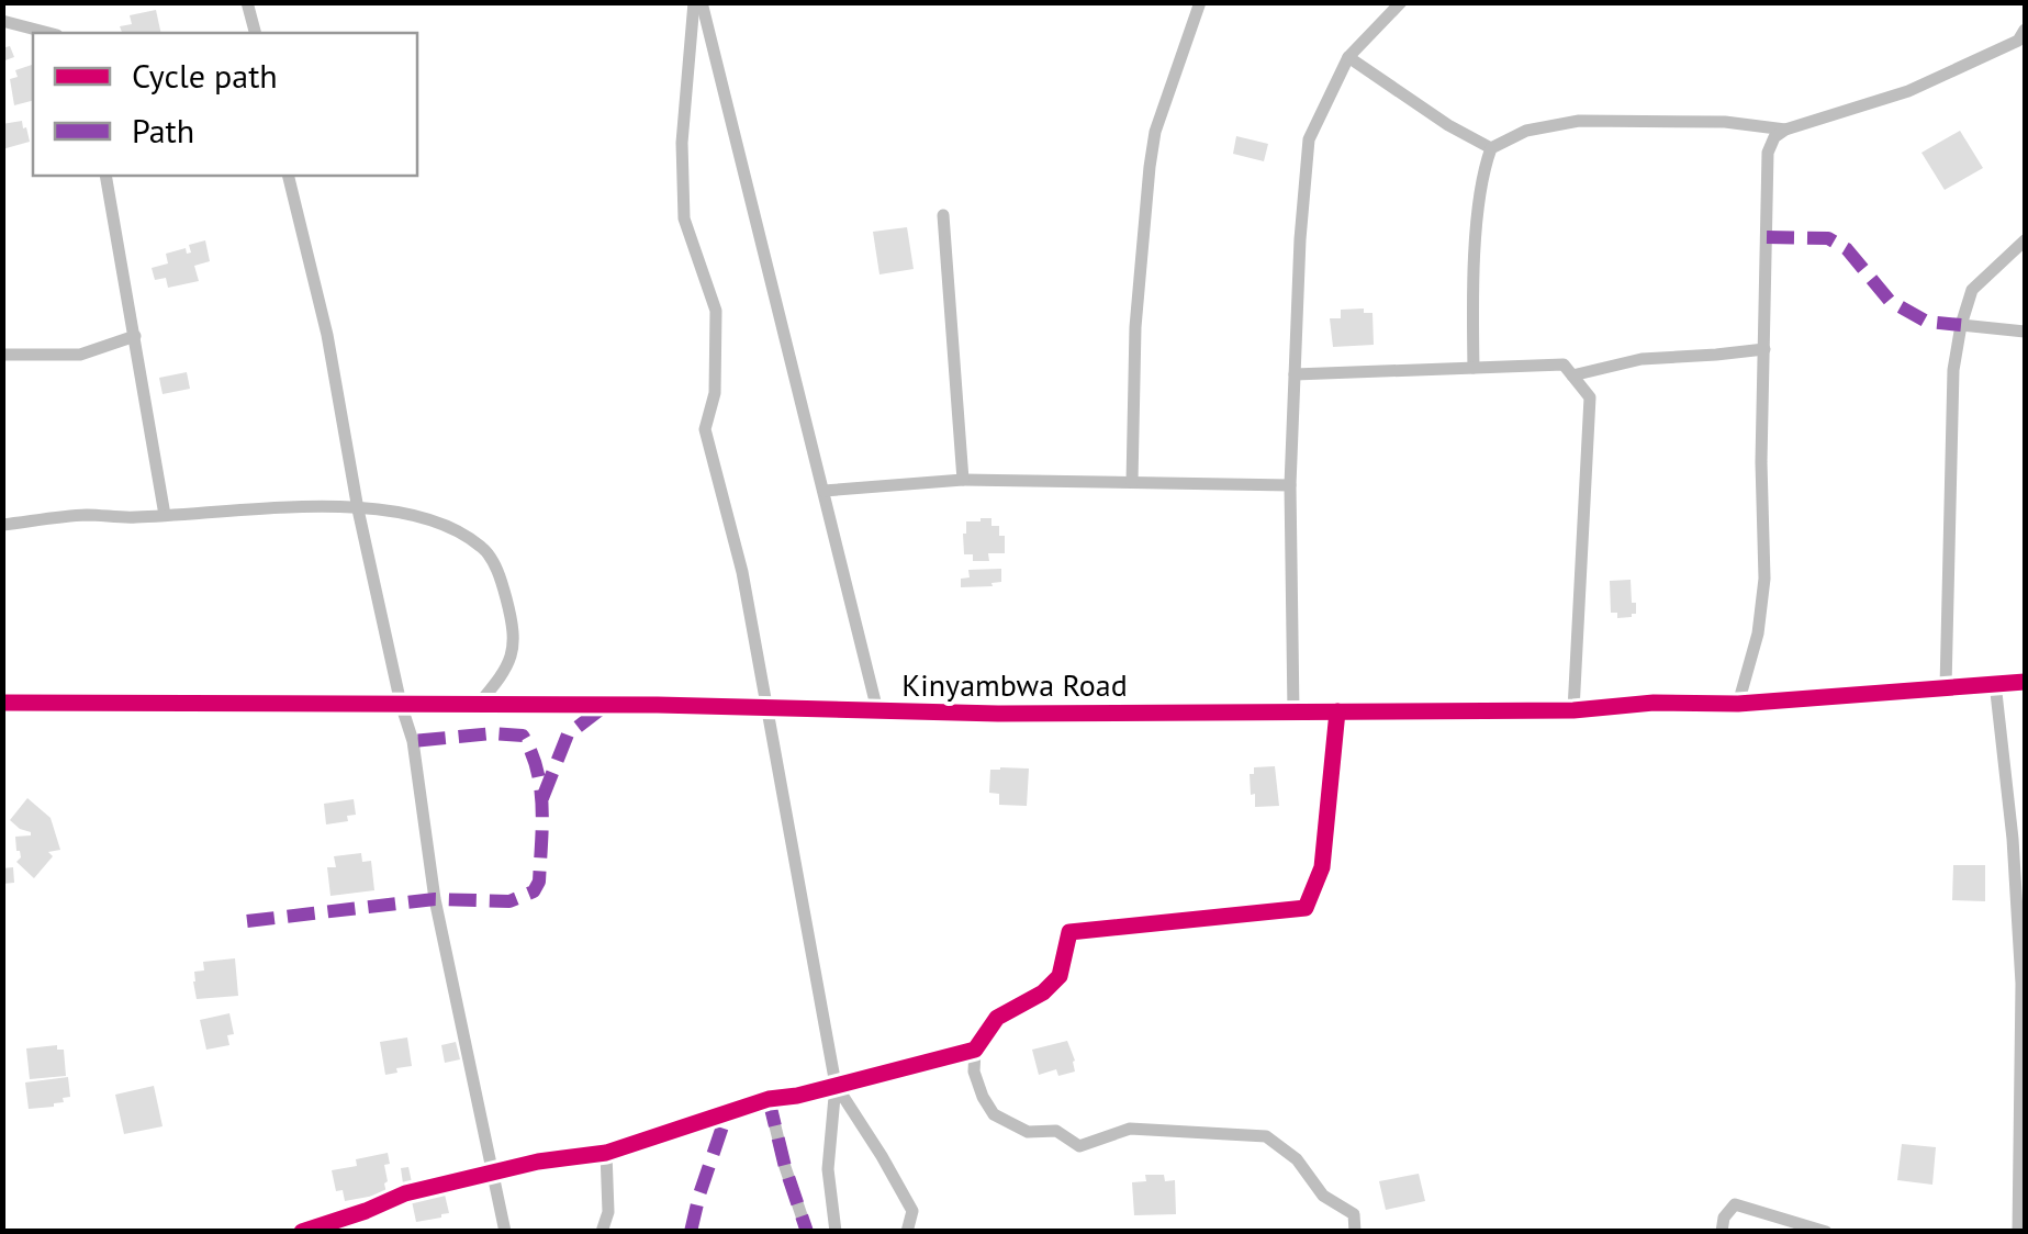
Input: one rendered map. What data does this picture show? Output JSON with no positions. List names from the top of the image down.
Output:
{
  "streets": {
    "street": ["Kinyambwa Road"]
  },
  "legend": ["Cycle path", "Path"]
}
